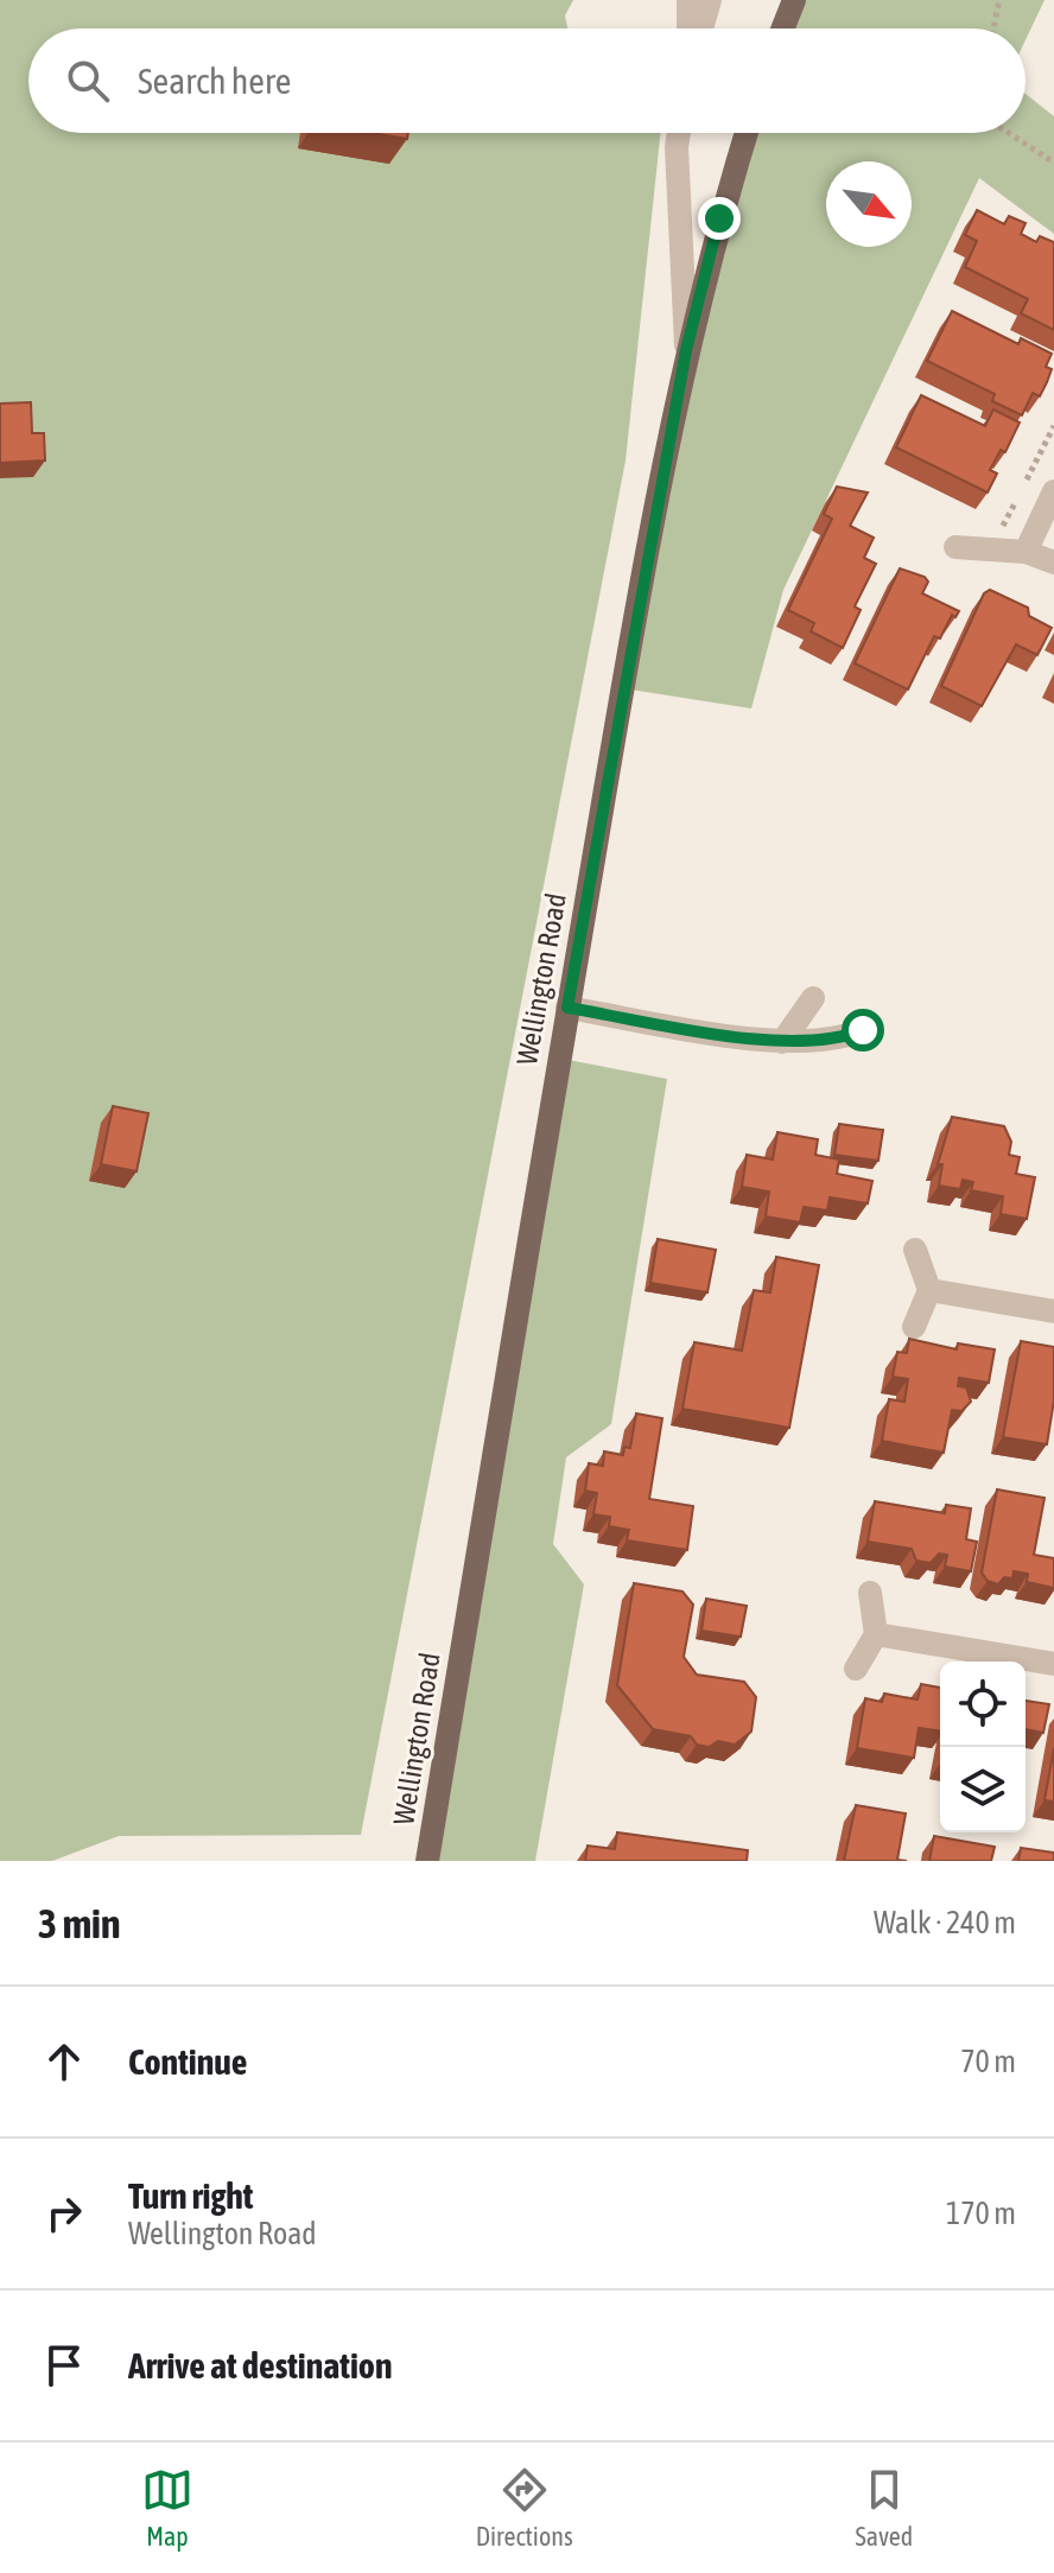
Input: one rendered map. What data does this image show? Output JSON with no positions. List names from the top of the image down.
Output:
{
  "streets": {
    "main road": ["Wellington Road"]
  },
  "north": "bottom right",
  "page": {
    "search": "Search here",
    "heading": ["3 min", "Walk · 240 m"],
    "list": [
      ["Continue", "70 m"],
      ["Turn right", "Wellington Road", "170 m"],
      "Arrive at destination"
    ],
    "nav": ["Map", "Directions", "Saved"]
  }
}
